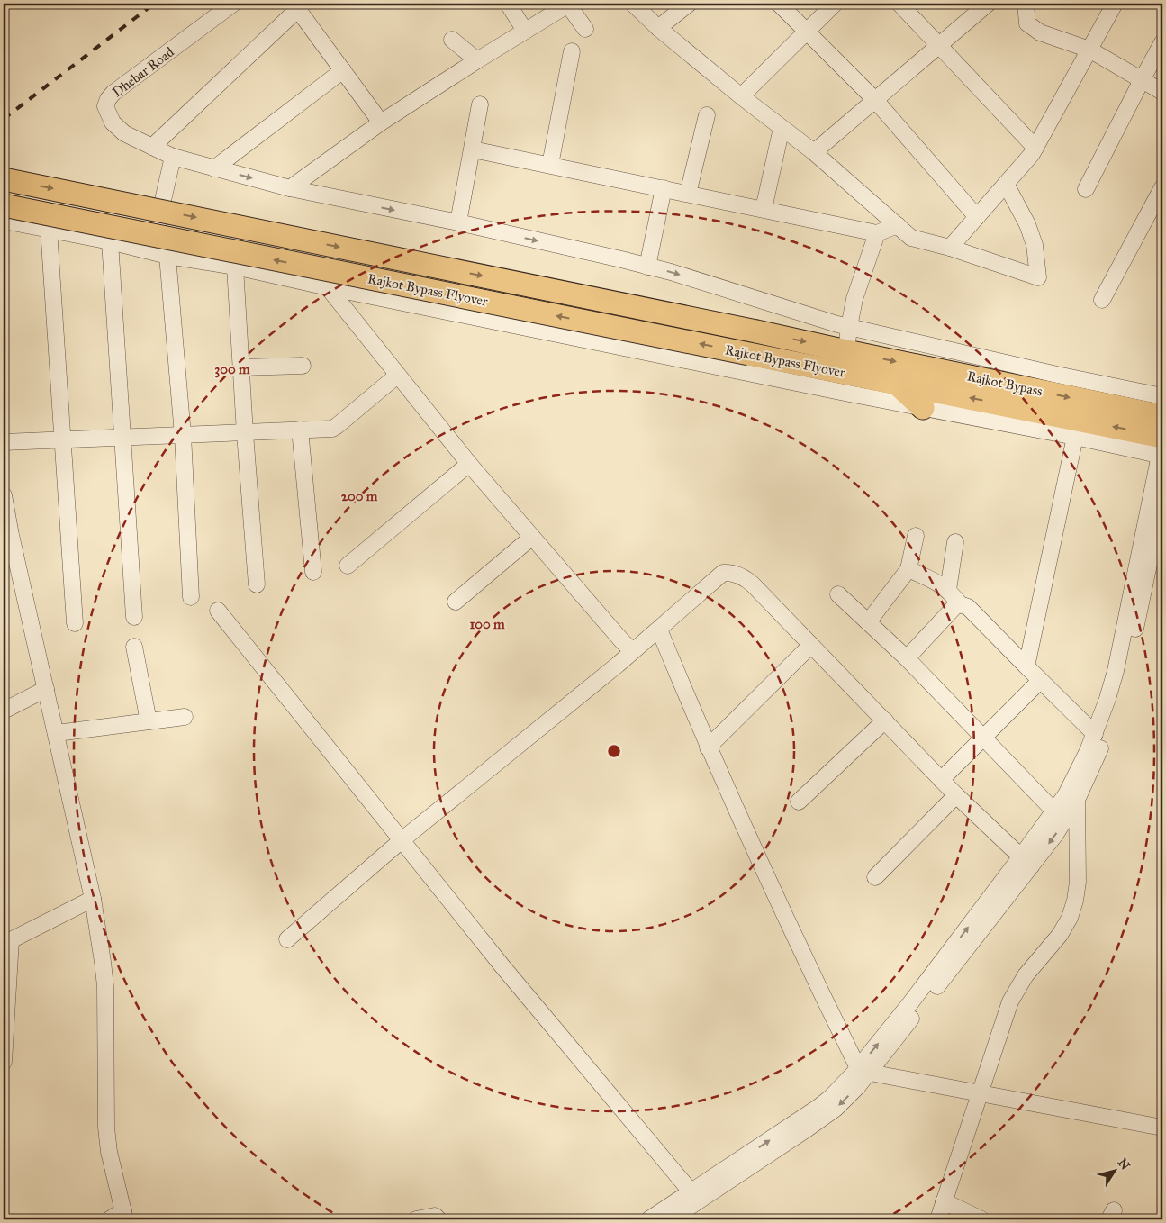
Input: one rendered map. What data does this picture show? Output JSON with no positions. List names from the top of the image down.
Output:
{
  "streets": {
    "highway": ["Rajkot Bypass Flyover", "Rajkot Bypass"],
    "street": ["Dhebar Road"]
  },
  "crossings": [
    ["Rajkot Bypass Flyover", "Rajkot Bypass"]
  ],
  "north": "top right",
  "rings": ["300 m", "200 m", "100 m"]
}
